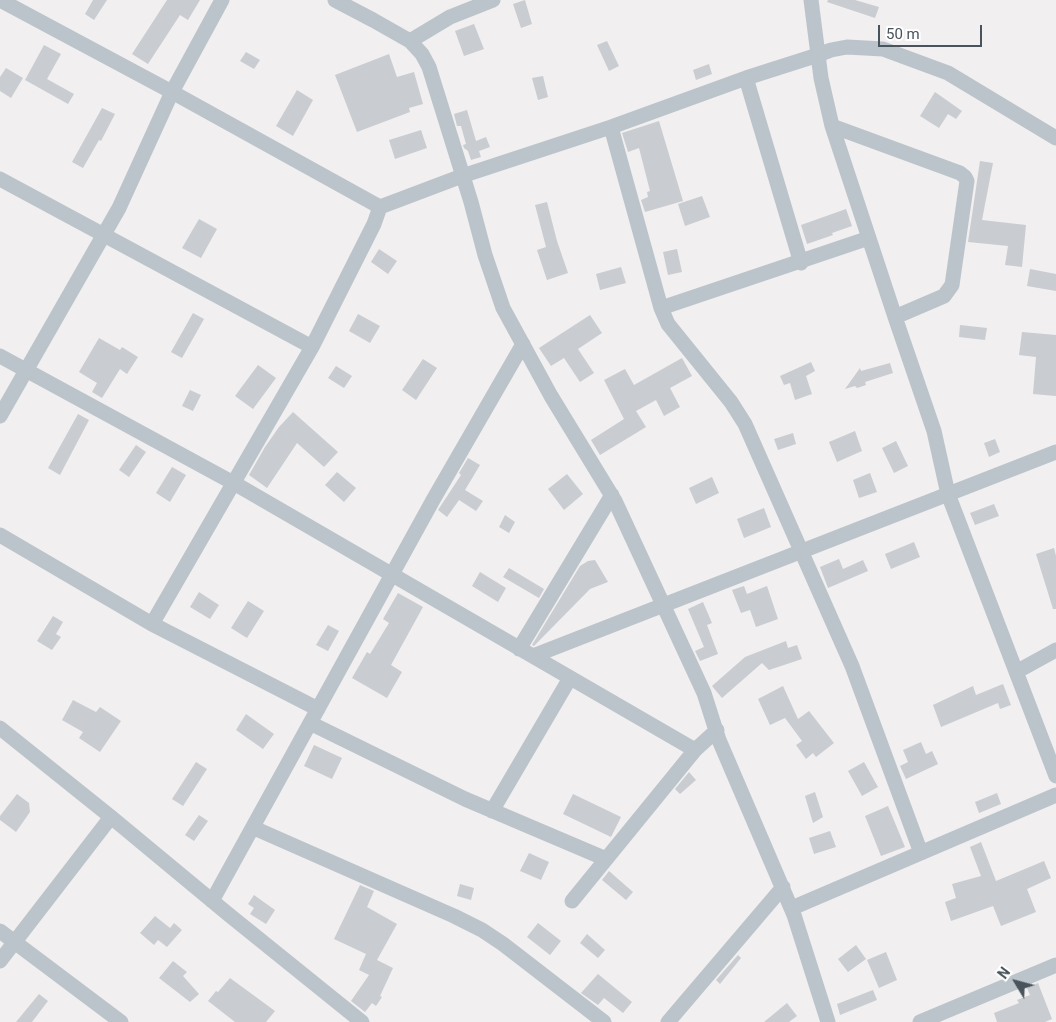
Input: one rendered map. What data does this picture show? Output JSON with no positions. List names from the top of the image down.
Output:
{
  "scale_bar": "50 m",
  "north": "top left"
}
